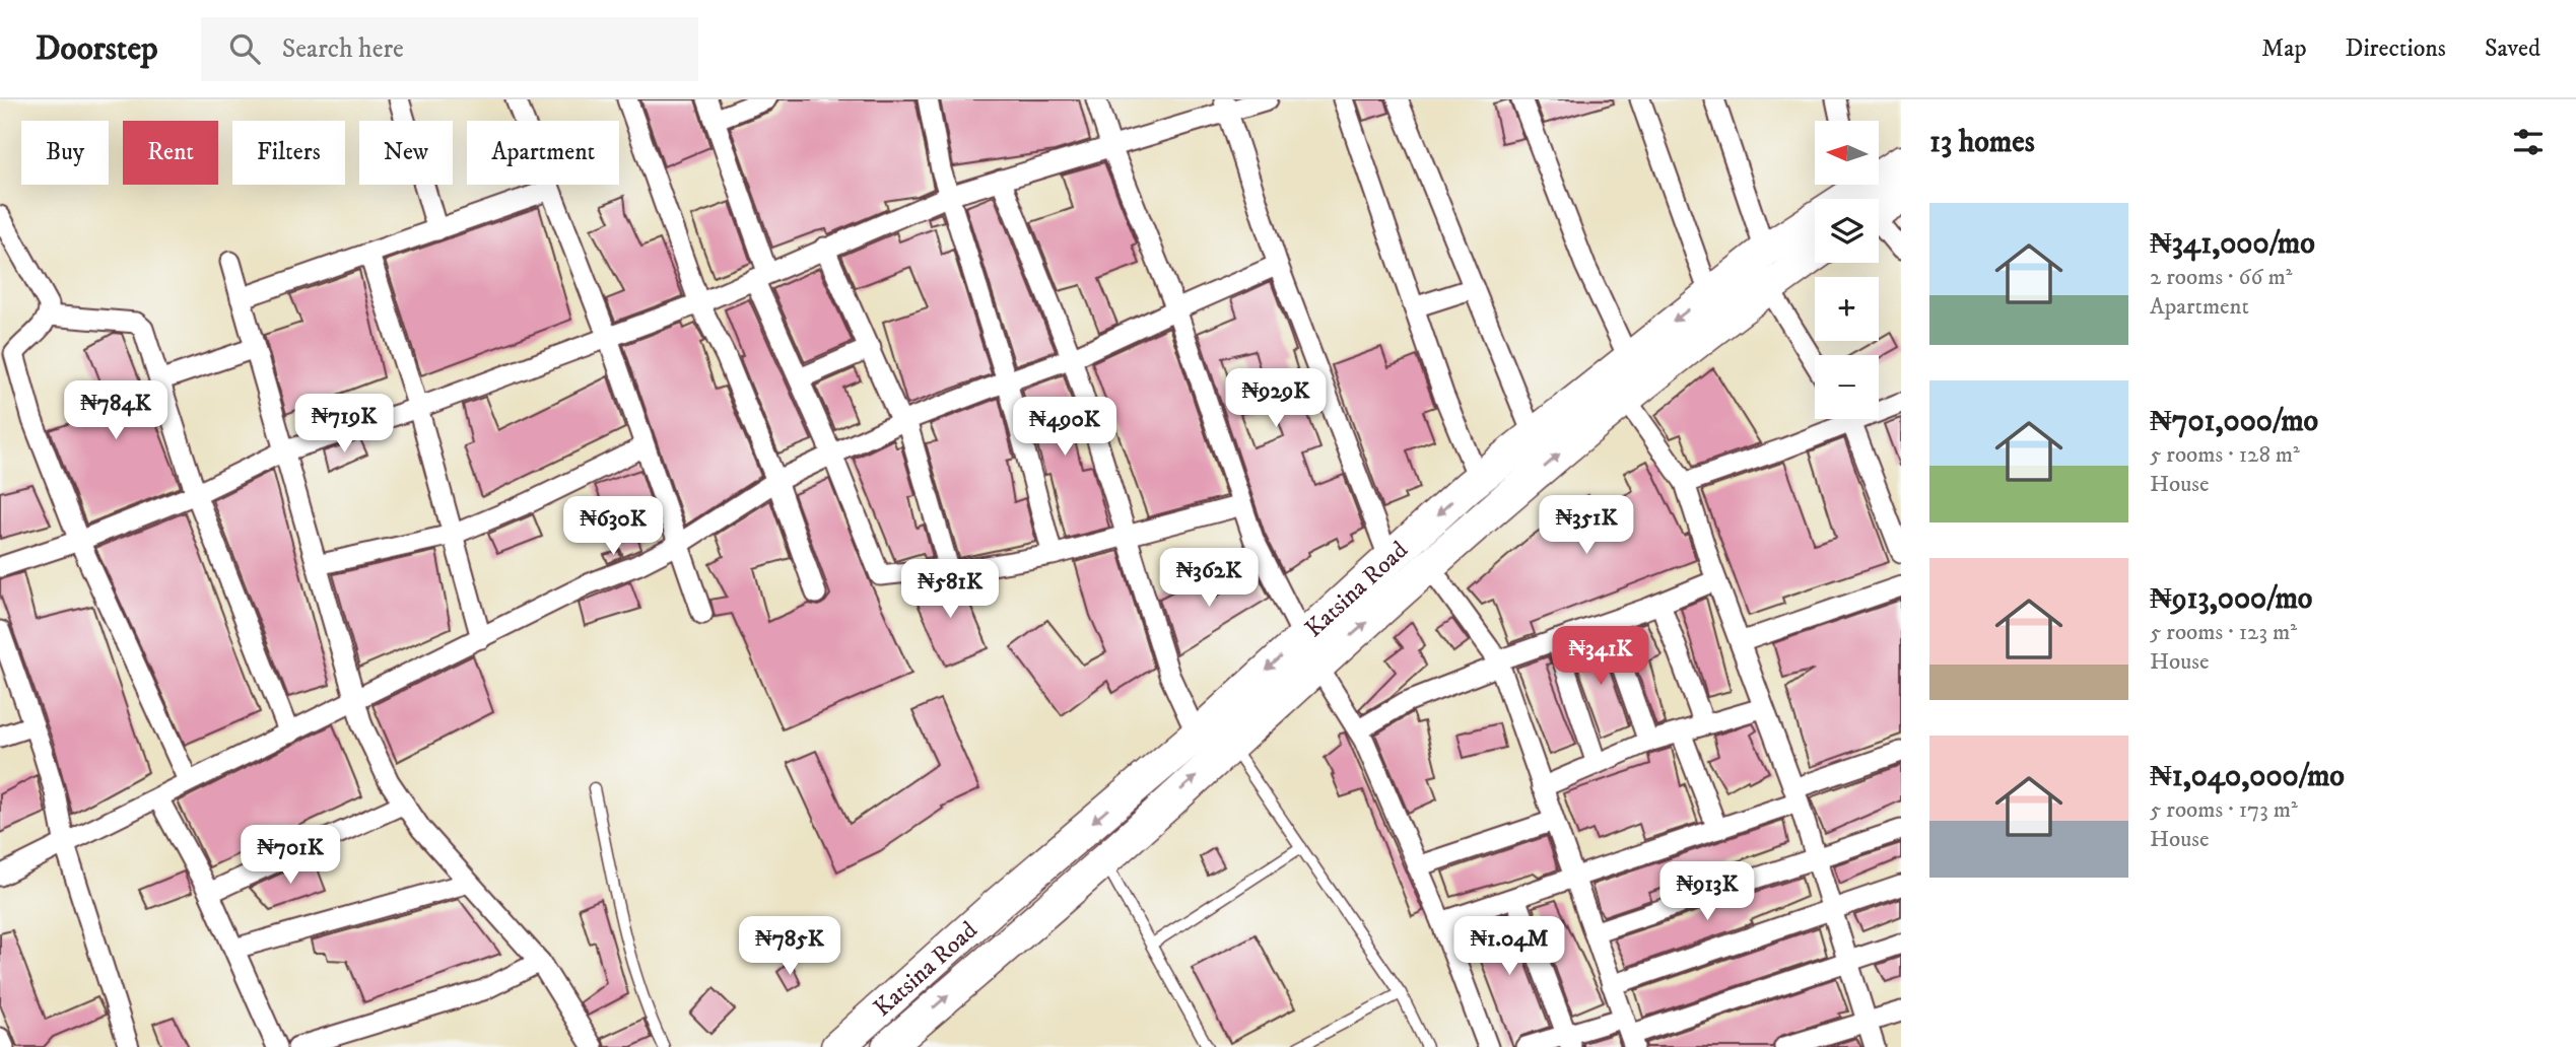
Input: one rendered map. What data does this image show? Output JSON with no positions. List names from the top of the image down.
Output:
{
  "streets": {
    "highway": ["Katsina Road"]
  },
  "north": "left",
  "page": {
    "header": "Doorstep",
    "search": "Search here",
    "nav": ["Map", "Directions", "Saved"],
    "heading": "13 homes",
    "map_buttons": ["+", "−"],
    "chip": [
      "Buy",
      "Rent",
      "Filters",
      "New",
      "Apartment"
    ],
    "list": [
      {
        "name": "₦341,000/mo",
        "note": "2 rooms · 66 m² · Apartment"
      },
      {
        "name": "₦701,000/mo",
        "note": "5 rooms · 128 m² · House"
      },
      {
        "name": "₦913,000/mo",
        "note": "5 rooms · 123 m² · House"
      },
      {
        "name": "₦1,040,000/mo",
        "note": "5 rooms · 173 m² · House"
      }
    ],
    "price": [
      "₦929K",
      "₦784K",
      "₦719K",
      "₦490K",
      "₦351K",
      "₦630K",
      "₦362K",
      "₦581K",
      "₦341K",
      "₦701K",
      "₦913K",
      "₦785K",
      "₦1.04M"
    ]
  }
}
